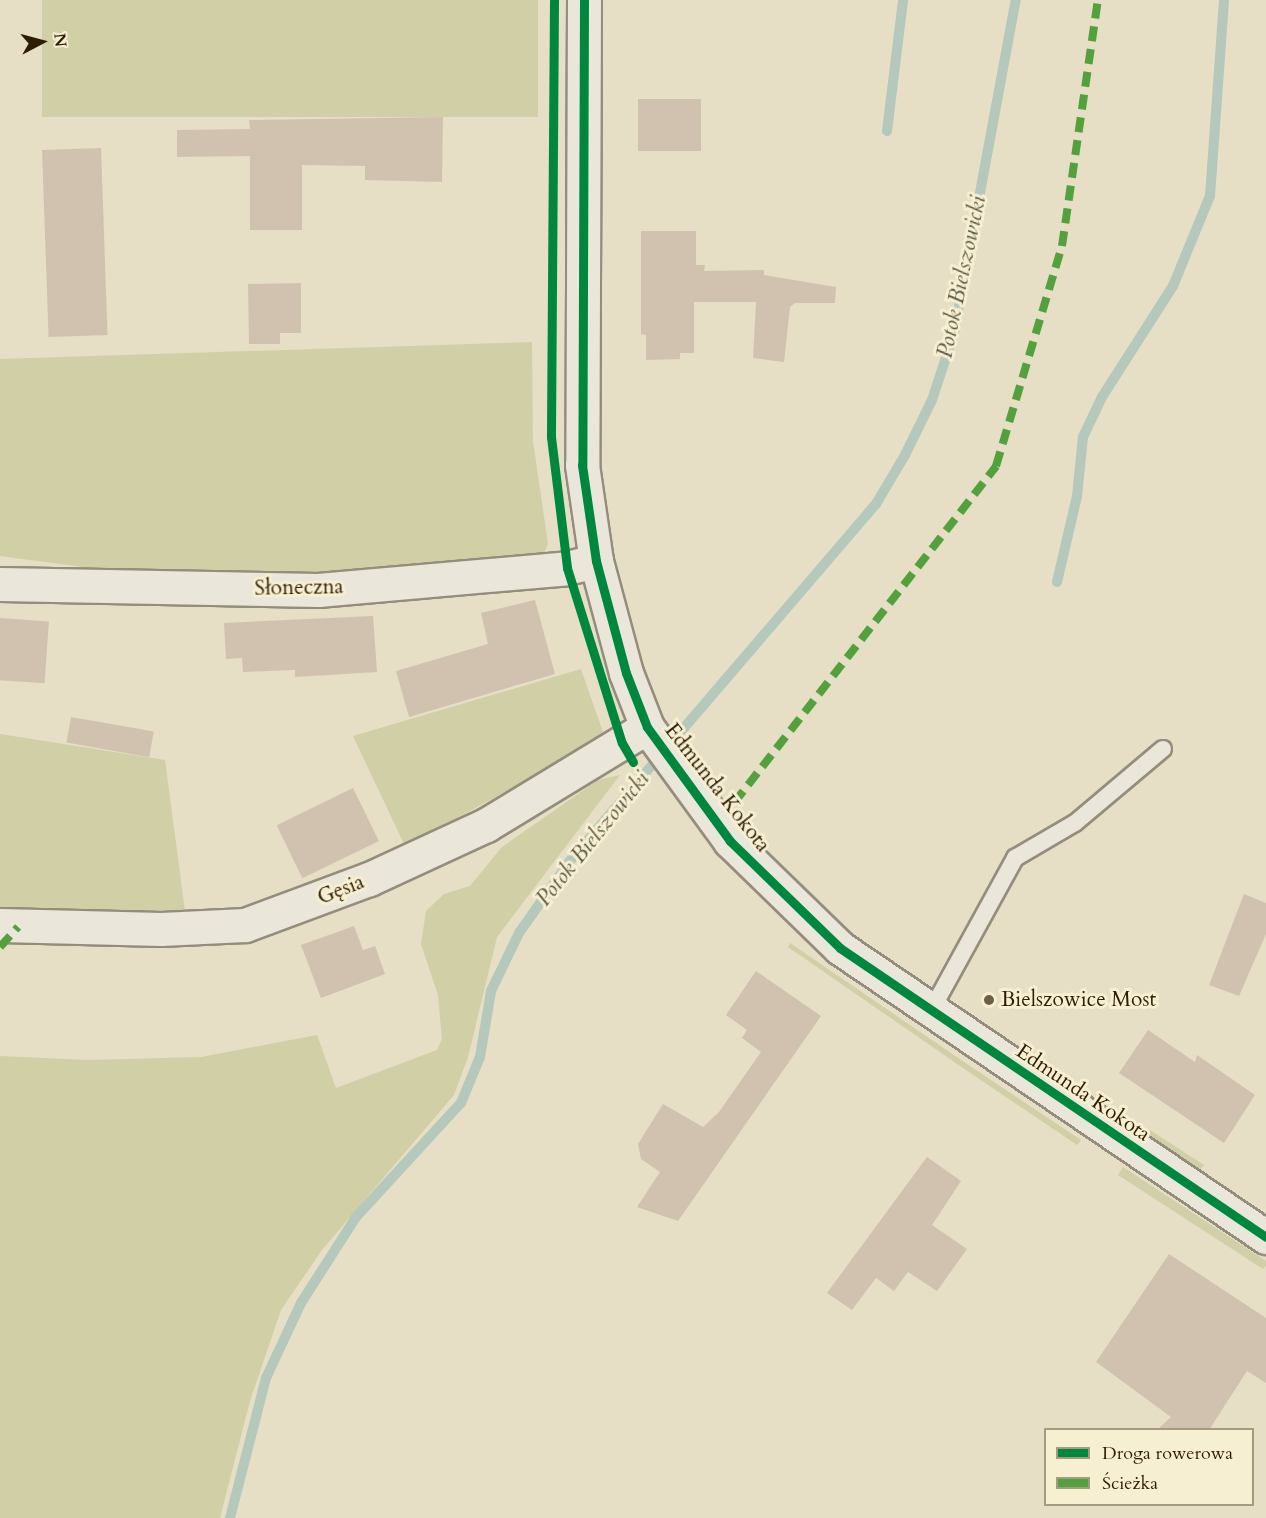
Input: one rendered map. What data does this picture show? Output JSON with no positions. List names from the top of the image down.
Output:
{
  "streets": {
    "street": ["Słoneczna", "Edmunda Kokota", "Gęsia"]
  },
  "crossings": [
    ["Słoneczna", "Edmunda Kokota"],
    ["Edmunda Kokota", "Gęsia"]
  ],
  "water": ["Potok Bielszowicki"],
  "places": ["Bielszowice Most"],
  "legend": ["Droga rowerowa", "Ścieżka"],
  "north": "right"
}
